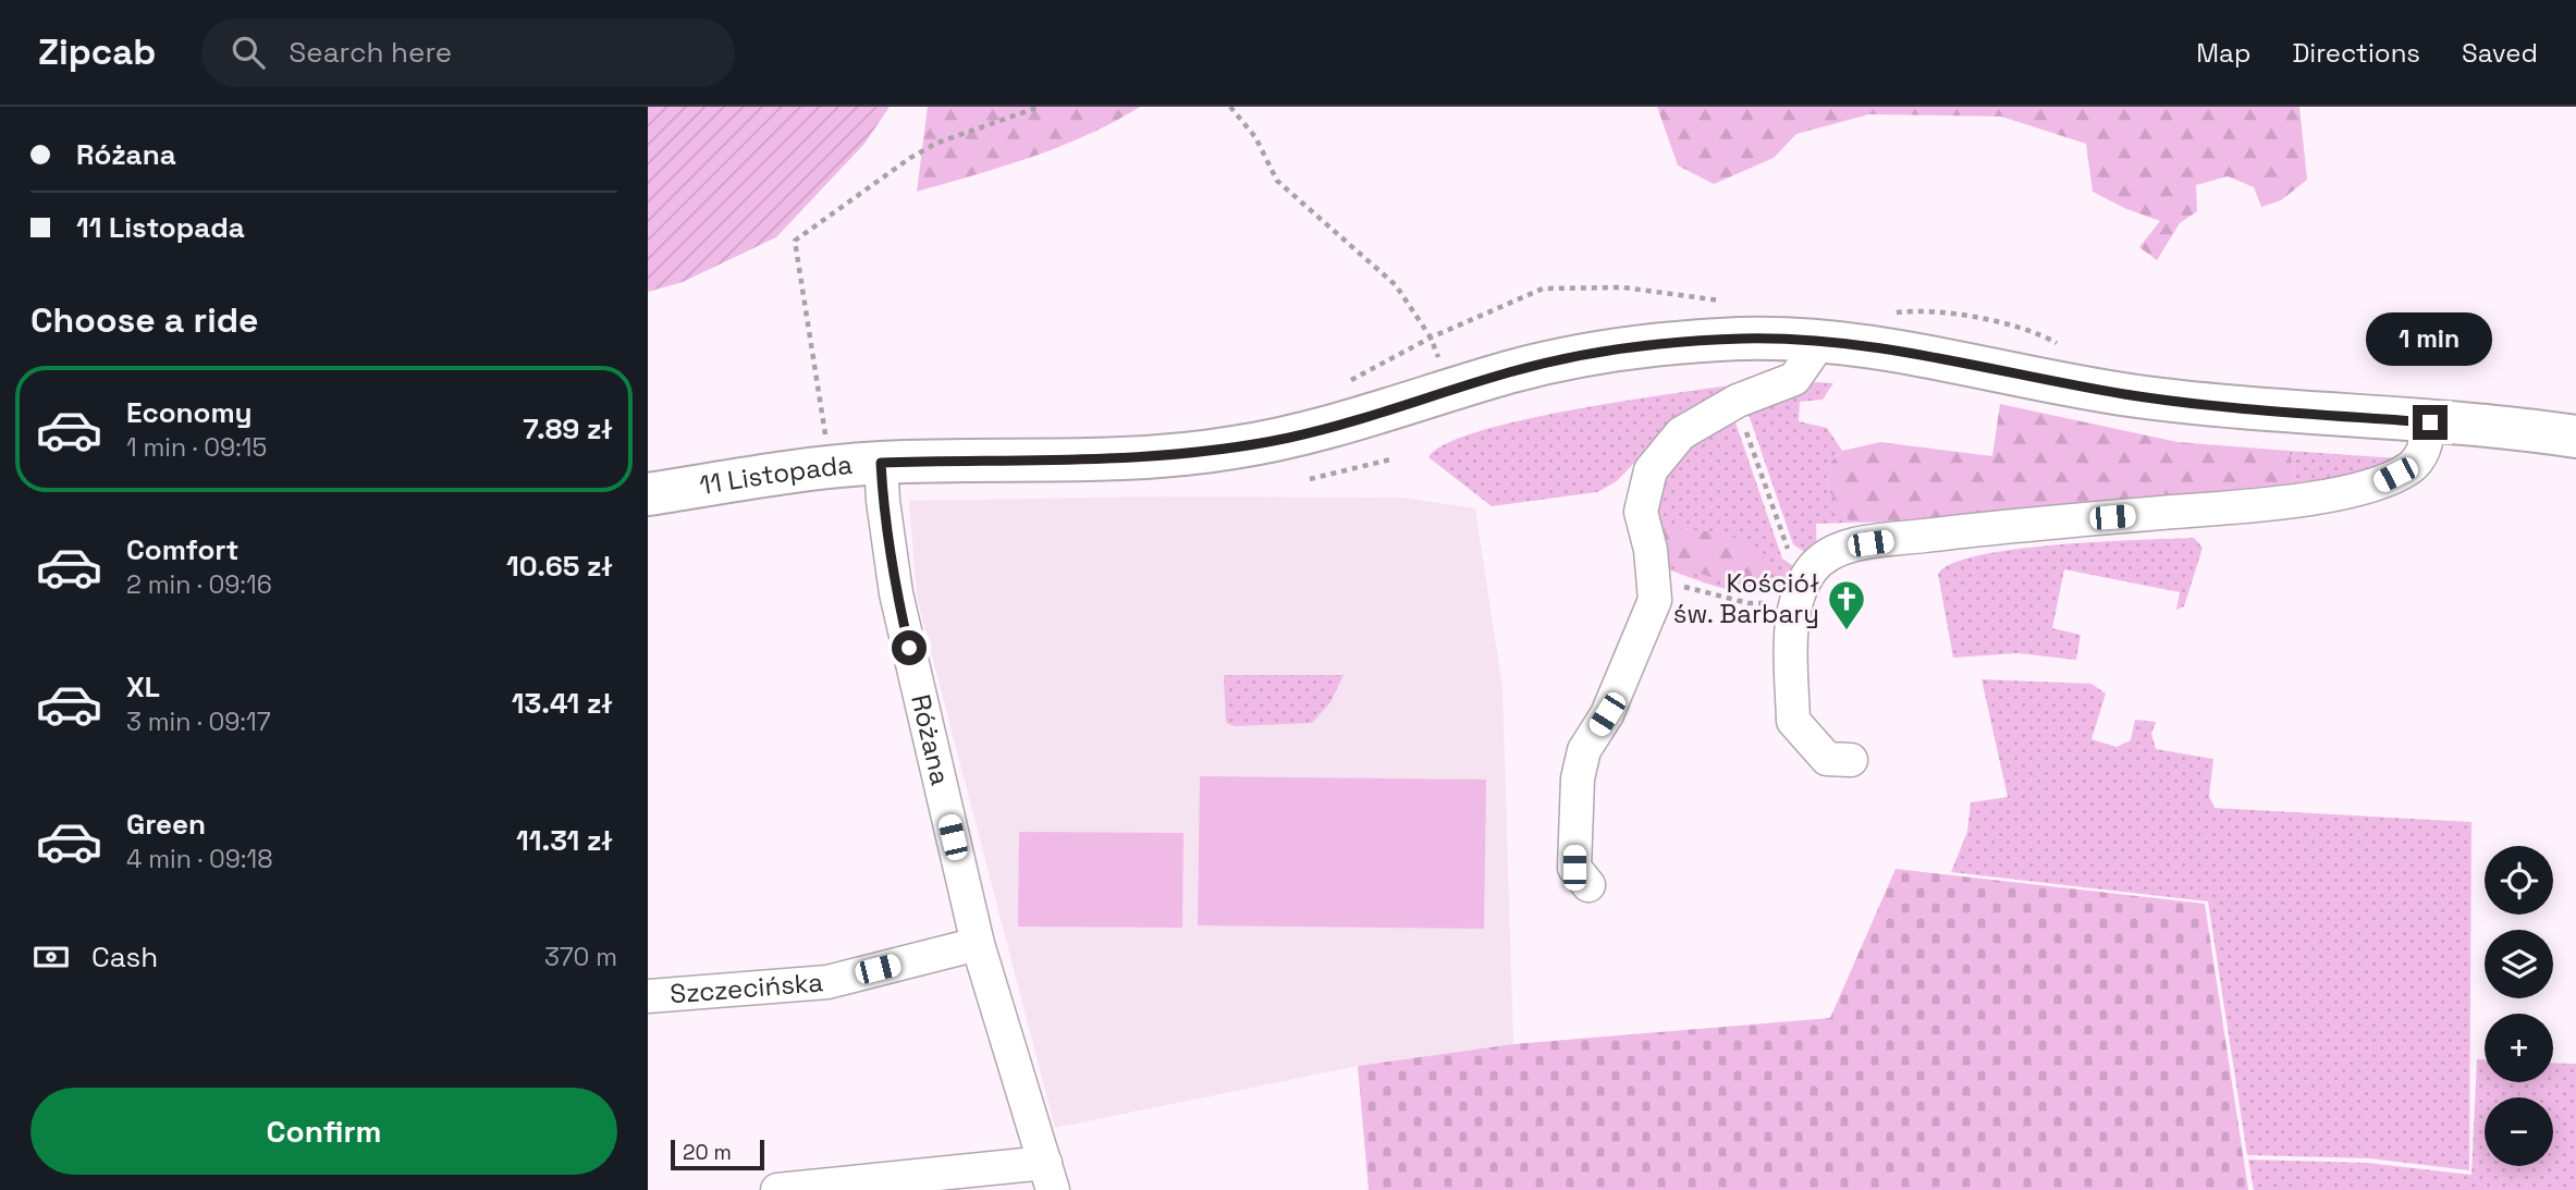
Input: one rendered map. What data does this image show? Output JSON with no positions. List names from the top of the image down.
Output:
{
  "streets": {
    "main road": ["11 Listopada"],
    "street": ["Różana", "Szczecińska"]
  },
  "crossings": [
    ["11 Listopada", "Różana"],
    ["Różana", "Szczecińska"]
  ],
  "places": {
    "church": ["Kościół św. Barbary"]
  },
  "scale_bar": "20 m",
  "page": {
    "header": "Zipcab",
    "search": "Search here",
    "nav": ["Map", "Directions", "Saved"],
    "banner": ["Różana", "11 Listopada"],
    "heading": "Choose a ride",
    "bubble": "1 min",
    "list": [
      {
        "name": "Economy",
        "note": "1 min · 09:15",
        "value": "7.89 zł"
      },
      {
        "name": "Comfort",
        "note": "2 min · 09:16",
        "value": "10.65 zł"
      },
      {
        "name": "XL",
        "note": "3 min · 09:17",
        "value": "13.41 zł"
      },
      {
        "name": "Green",
        "note": "4 min · 09:18",
        "value": "11.31 zł"
      }
    ],
    "map_buttons": ["+", "−"],
    "pay": ["Cash", "370 m"],
    "buttons": "Confirm",
    "scale": "20 m"
  }
}
